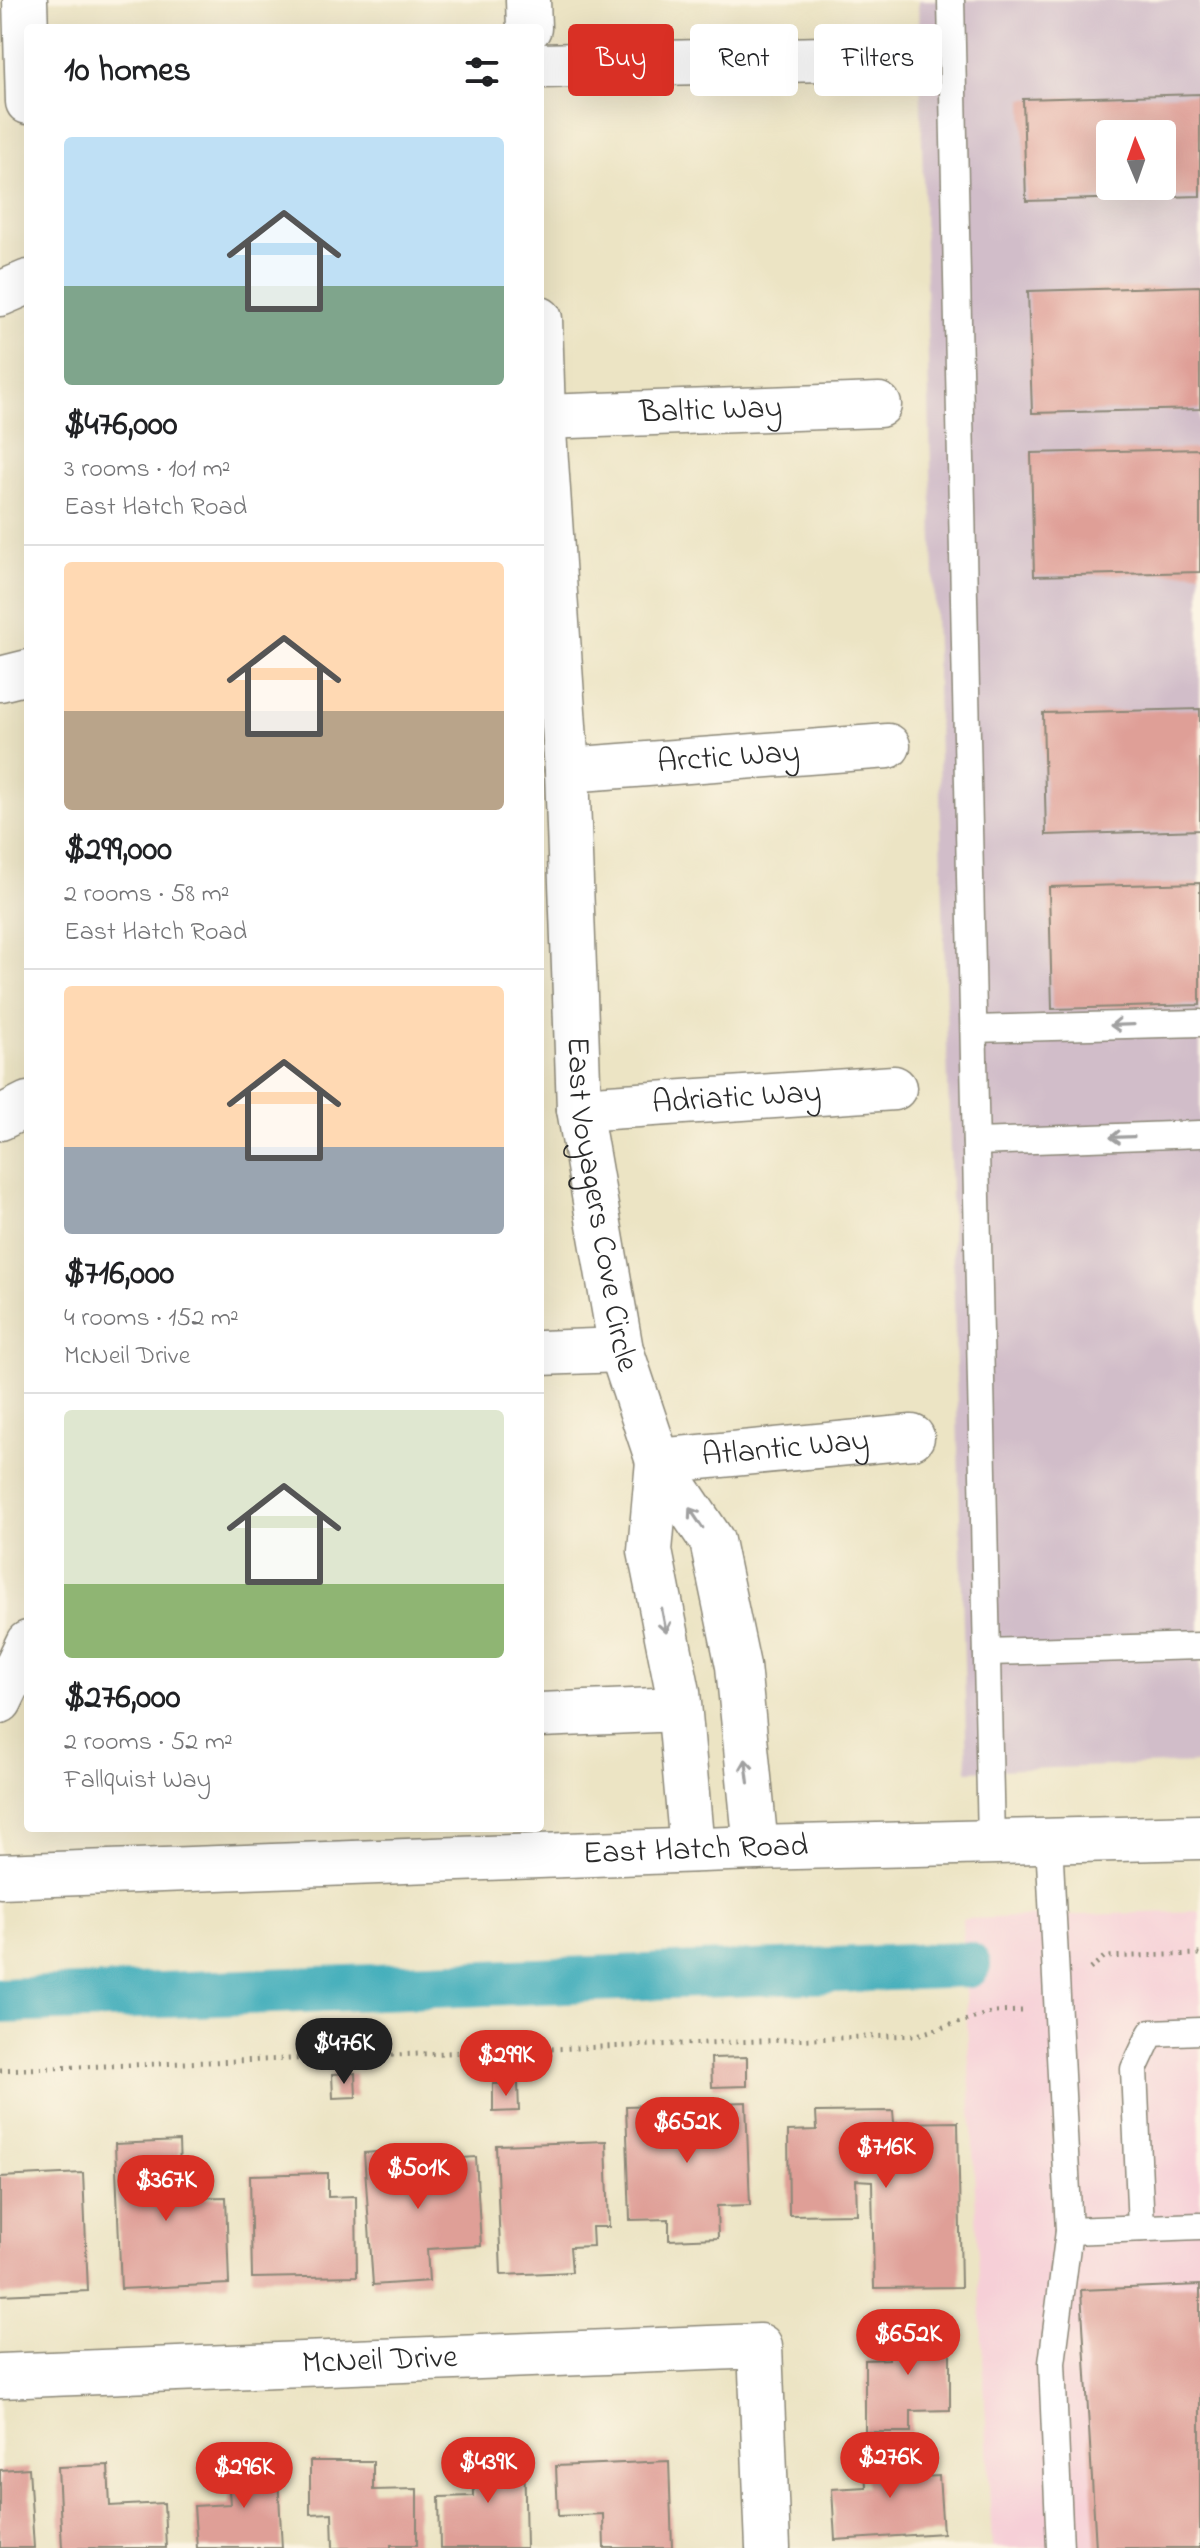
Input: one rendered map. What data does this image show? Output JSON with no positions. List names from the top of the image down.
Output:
{
  "streets": {
    "street": [
      "Baltic Way",
      "Arctic Way",
      "Adriatic Way",
      "East Voyagers Cove Circle",
      "Atlantic Way",
      "East Hatch Road",
      "McNeil Drive"
    ]
  },
  "crossings": [
    ["Arctic Way", "East Voyagers Cove Circle"],
    ["Adriatic Way", "East Voyagers Cove Circle"],
    ["East Voyagers Cove Circle", "Atlantic Way"],
    ["East Voyagers Cove Circle", "East Hatch Road"]
  ],
  "north": "top",
  "page": {
    "chip": ["Buy", "Rent", "Filters"],
    "heading": "10 homes",
    "list": [
      {
        "name": "$476,000",
        "note": "3 rooms · 101 m² · East Hatch Road"
      },
      {
        "name": "$299,000",
        "note": "2 rooms · 58 m² · East Hatch Road"
      },
      {
        "name": "$716,000",
        "note": "4 rooms · 152 m² · McNeil Drive"
      },
      {
        "name": "$276,000",
        "note": "2 rooms · 52 m² · Fallquist Way"
      }
    ],
    "price": [
      "$476K",
      "$299K",
      "$652K",
      "$716K",
      "$501K",
      "$367K",
      "$652K",
      "$276K",
      "$439K",
      "$296K"
    ]
  }
}
